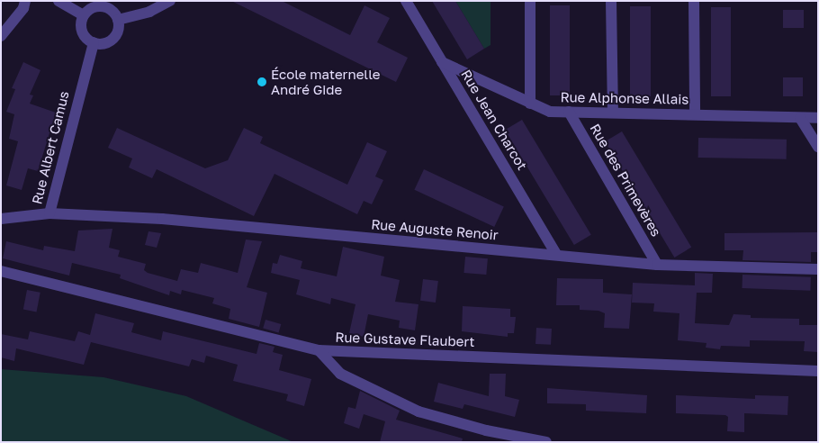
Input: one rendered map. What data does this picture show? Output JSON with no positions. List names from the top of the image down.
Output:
{
  "streets": {
    "street": [
      "Rue Alphonse Allais",
      "Rue Jean Charcot",
      "Rue Albert Camus",
      "Rue des Primevères",
      "Rue Auguste Renoir",
      "Rue Gustave Flaubert"
    ]
  },
  "crossings": [
    ["Rue Alphonse Allais", "Rue Jean Charcot"],
    ["Rue Alphonse Allais", "Rue des Primevères"],
    ["Rue Jean Charcot", "Rue Auguste Renoir"],
    ["Rue Albert Camus", "Rue Auguste Renoir"],
    ["Rue des Primevères", "Rue Auguste Renoir"]
  ],
  "places": ["École maternelle André Gide"]
}
